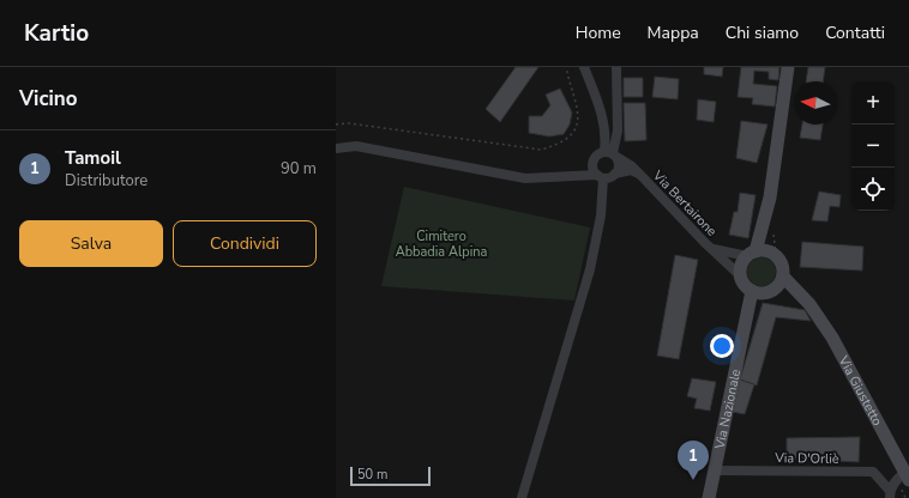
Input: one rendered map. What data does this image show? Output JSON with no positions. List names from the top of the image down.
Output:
{
  "streets": {
    "main road": ["Via Giustetto", "Via Nazionale"],
    "street": ["Via Bertairone", "Via D'Orliè"]
  },
  "crossings": [
    ["Via Nazionale", "Via D'Orliè"]
  ],
  "parks": ["Cimitero Abbadia Alpina"],
  "scale_bar": "50 m",
  "north": "left",
  "page": {
    "header": "Kartio",
    "nav": [
      "Home",
      "Mappa",
      "Chi siamo",
      "Contatti"
    ],
    "heading": "Vicino",
    "map_buttons": ["+", "−"],
    "list": [
      {
        "mark": "1",
        "name": "Tamoil",
        "note": "Distributore",
        "value": "90 m"
      }
    ],
    "buttons": ["Salva", "Condividi"],
    "pins": "1",
    "scale": "50 m"
  }
}
